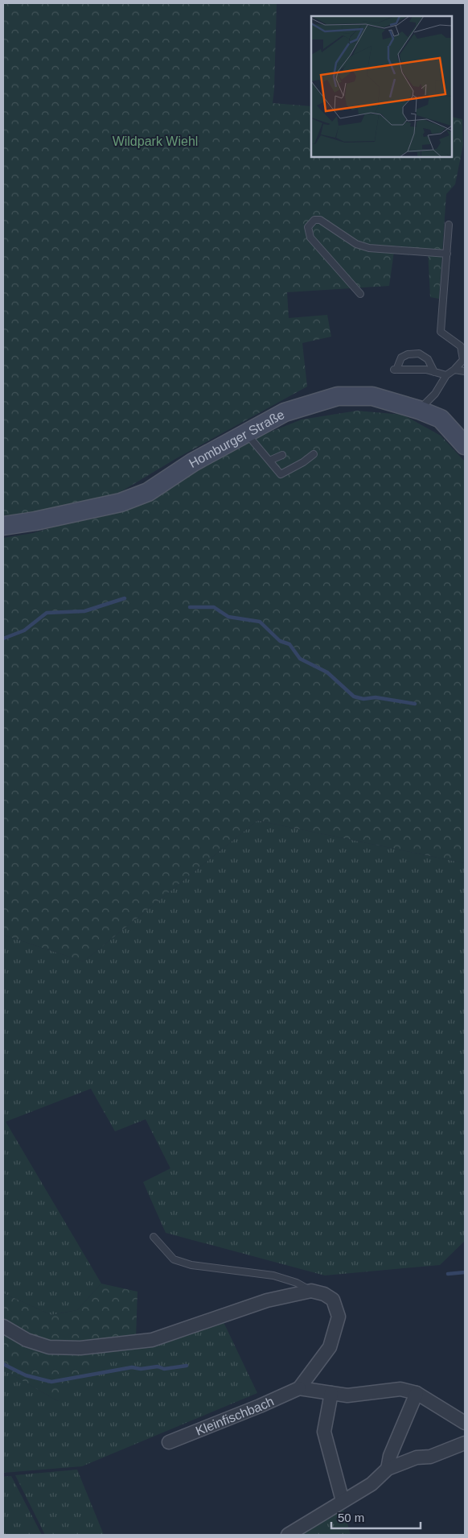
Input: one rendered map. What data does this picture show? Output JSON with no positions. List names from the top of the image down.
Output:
{
  "streets": {
    "main road": ["Homburger Straße"],
    "street": ["Kleinfischbach"]
  },
  "parks": ["Wildpark Wiehl"],
  "scale_bar": "50 m"
}
